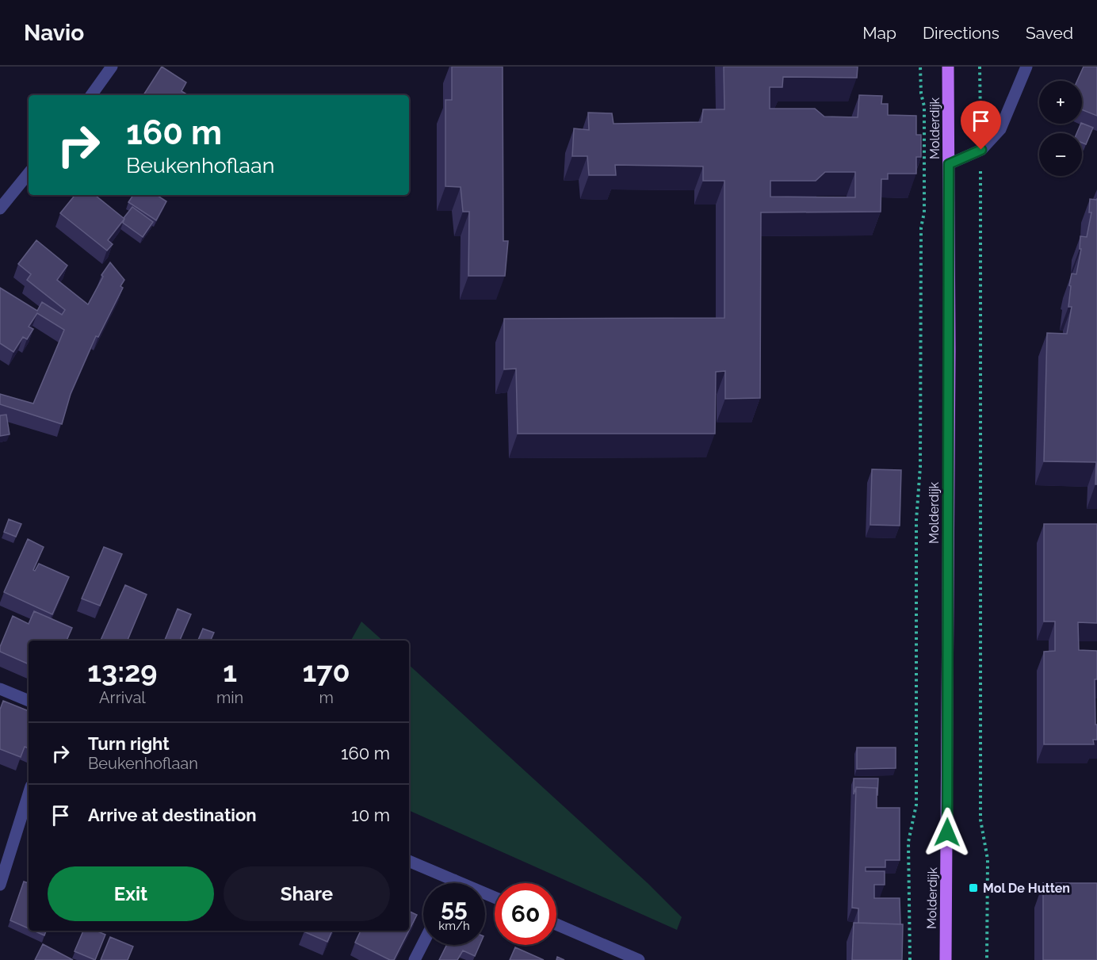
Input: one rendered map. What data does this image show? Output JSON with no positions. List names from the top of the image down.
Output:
{
  "streets": {
    "main road": ["Molderdijk"]
  },
  "places": {
    "transit": ["Mol De Hutten"]
  },
  "page": {
    "header": "Navio",
    "nav": ["Map", "Directions", "Saved"],
    "map_buttons": ["+", "−"],
    "turn": ["160 m", "Beukenhoflaan"],
    "eta": [
      "13:29",
      "Arrival",
      "1",
      "min",
      "170",
      "m"
    ],
    "list": [
      {
        "name": "Turn right",
        "note": "Beukenhoflaan",
        "value": "160 m"
      },
      {
        "name": "Arrive at destination",
        "value": "10 m"
      }
    ],
    "buttons": ["Exit", "Share"],
    "speed": "55 km/h",
    "limit": "60"
  }
}
